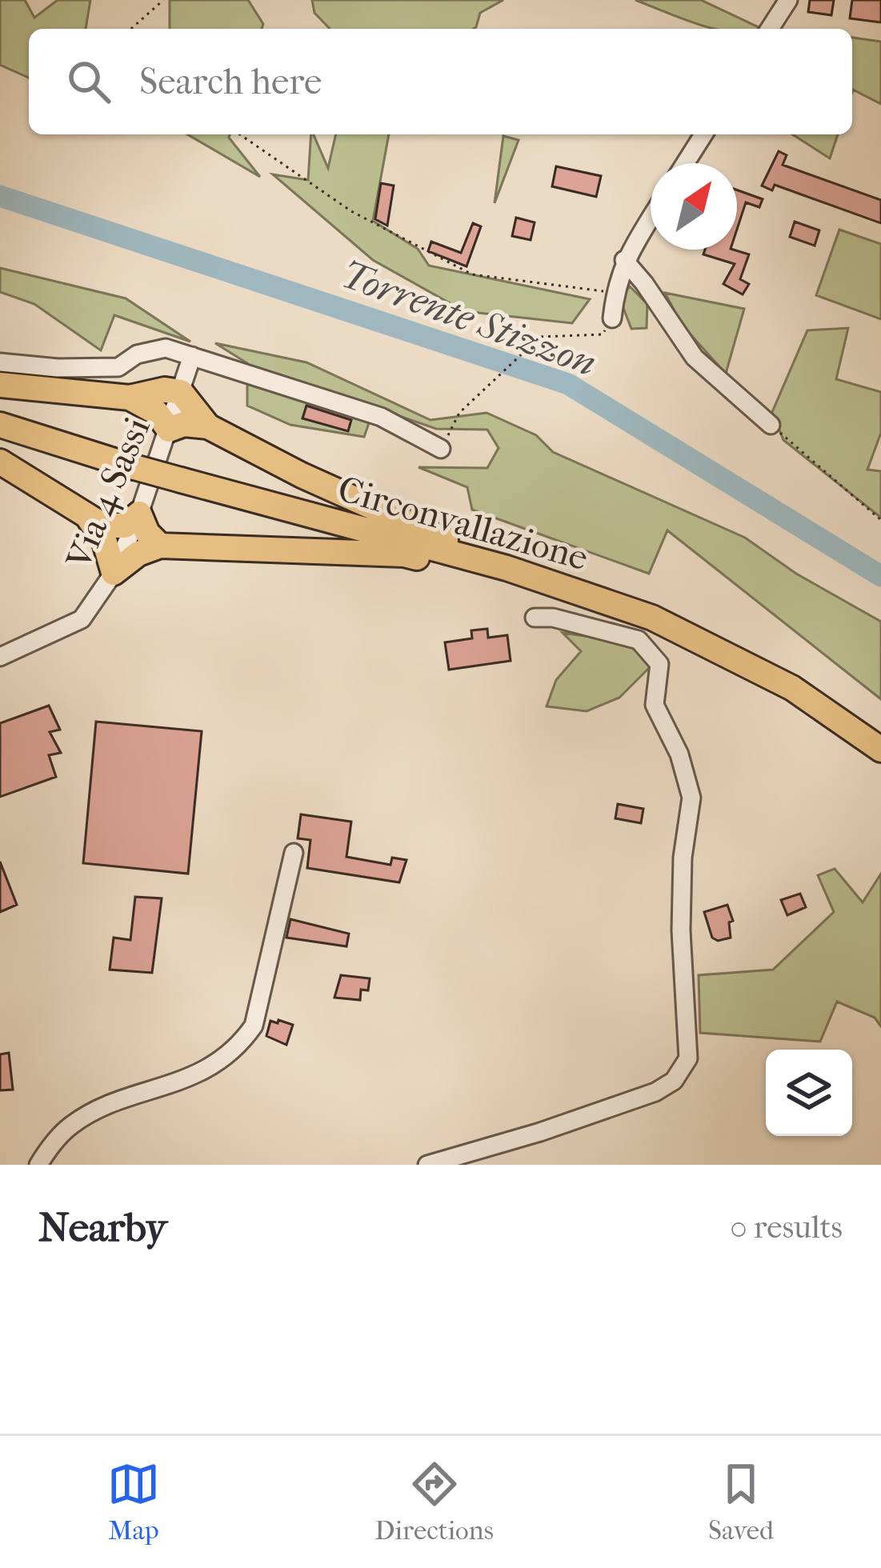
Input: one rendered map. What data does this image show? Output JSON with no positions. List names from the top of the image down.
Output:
{
  "streets": {
    "highway": ["Circonvallazione"],
    "street": ["Via 4 Sassi"]
  },
  "water": ["Torrente Stizzon"],
  "north": "top right",
  "page": {
    "search": "Search here",
    "heading": ["Nearby", "0 results"],
    "nav": ["Map", "Directions", "Saved"]
  }
}
